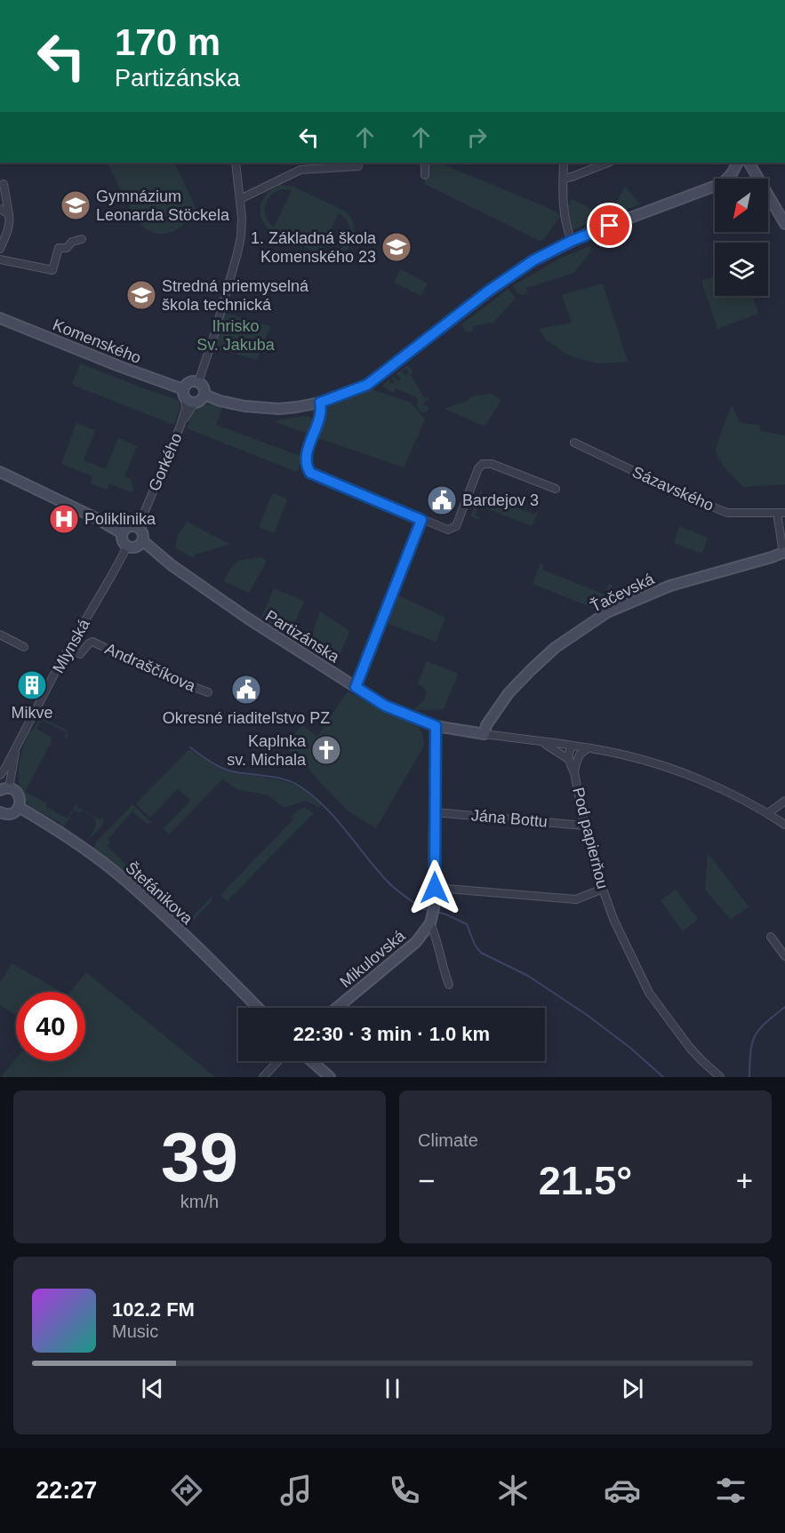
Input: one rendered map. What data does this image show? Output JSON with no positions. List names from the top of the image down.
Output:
{
  "streets": {
    "street": [
      "Komenského",
      "Gorkého",
      "Sázavského",
      "Ťačevská",
      "Partizánska",
      "Mlynská",
      "Andraščíkova",
      "Jána Bottu",
      "Pod papierňou",
      "Štefánikova",
      "Mikulovská"
    ]
  },
  "crossings": [
    ["Komenského", "Gorkého"],
    ["Gorkého", "Partizánska"],
    ["Gorkého", "Mlynská"],
    ["Ťačevská", "Partizánska"],
    ["Partizánska", "Mlynská"],
    ["Partizánska", "Pod papierňou"],
    ["Mlynská", "Andraščíkova"],
    ["Jána Bottu", "Pod papierňou"]
  ],
  "parks": ["Ihrisko Sv. Jakuba"],
  "places": {
    "school or university": ["Gymnázium Leonarda Stöckela", "1. Základná škola Komenského 23", "Stredná priemyselná škola technická"],
    "public building": ["Bardejov 3", "Okresné riaditeľstvo PZ"],
    "hospital": ["Poliklinika"],
    "building": ["Mikve"],
    "church": ["Kaplnka sv. Michala"]
  },
  "north": "bottom left",
  "page": {
    "turn": ["170 m", "Partizánska"],
    "limit": "40",
    "trip": "22:30 · 3 min · 1.0 km",
    "tile": [
      ["39", "km/h"],
      "Climate"
    ],
    "heat": ["−", "21.5°", "+"],
    "song": ["102.2 FM", "Music"],
    "tabs": "22:27"
  }
}
